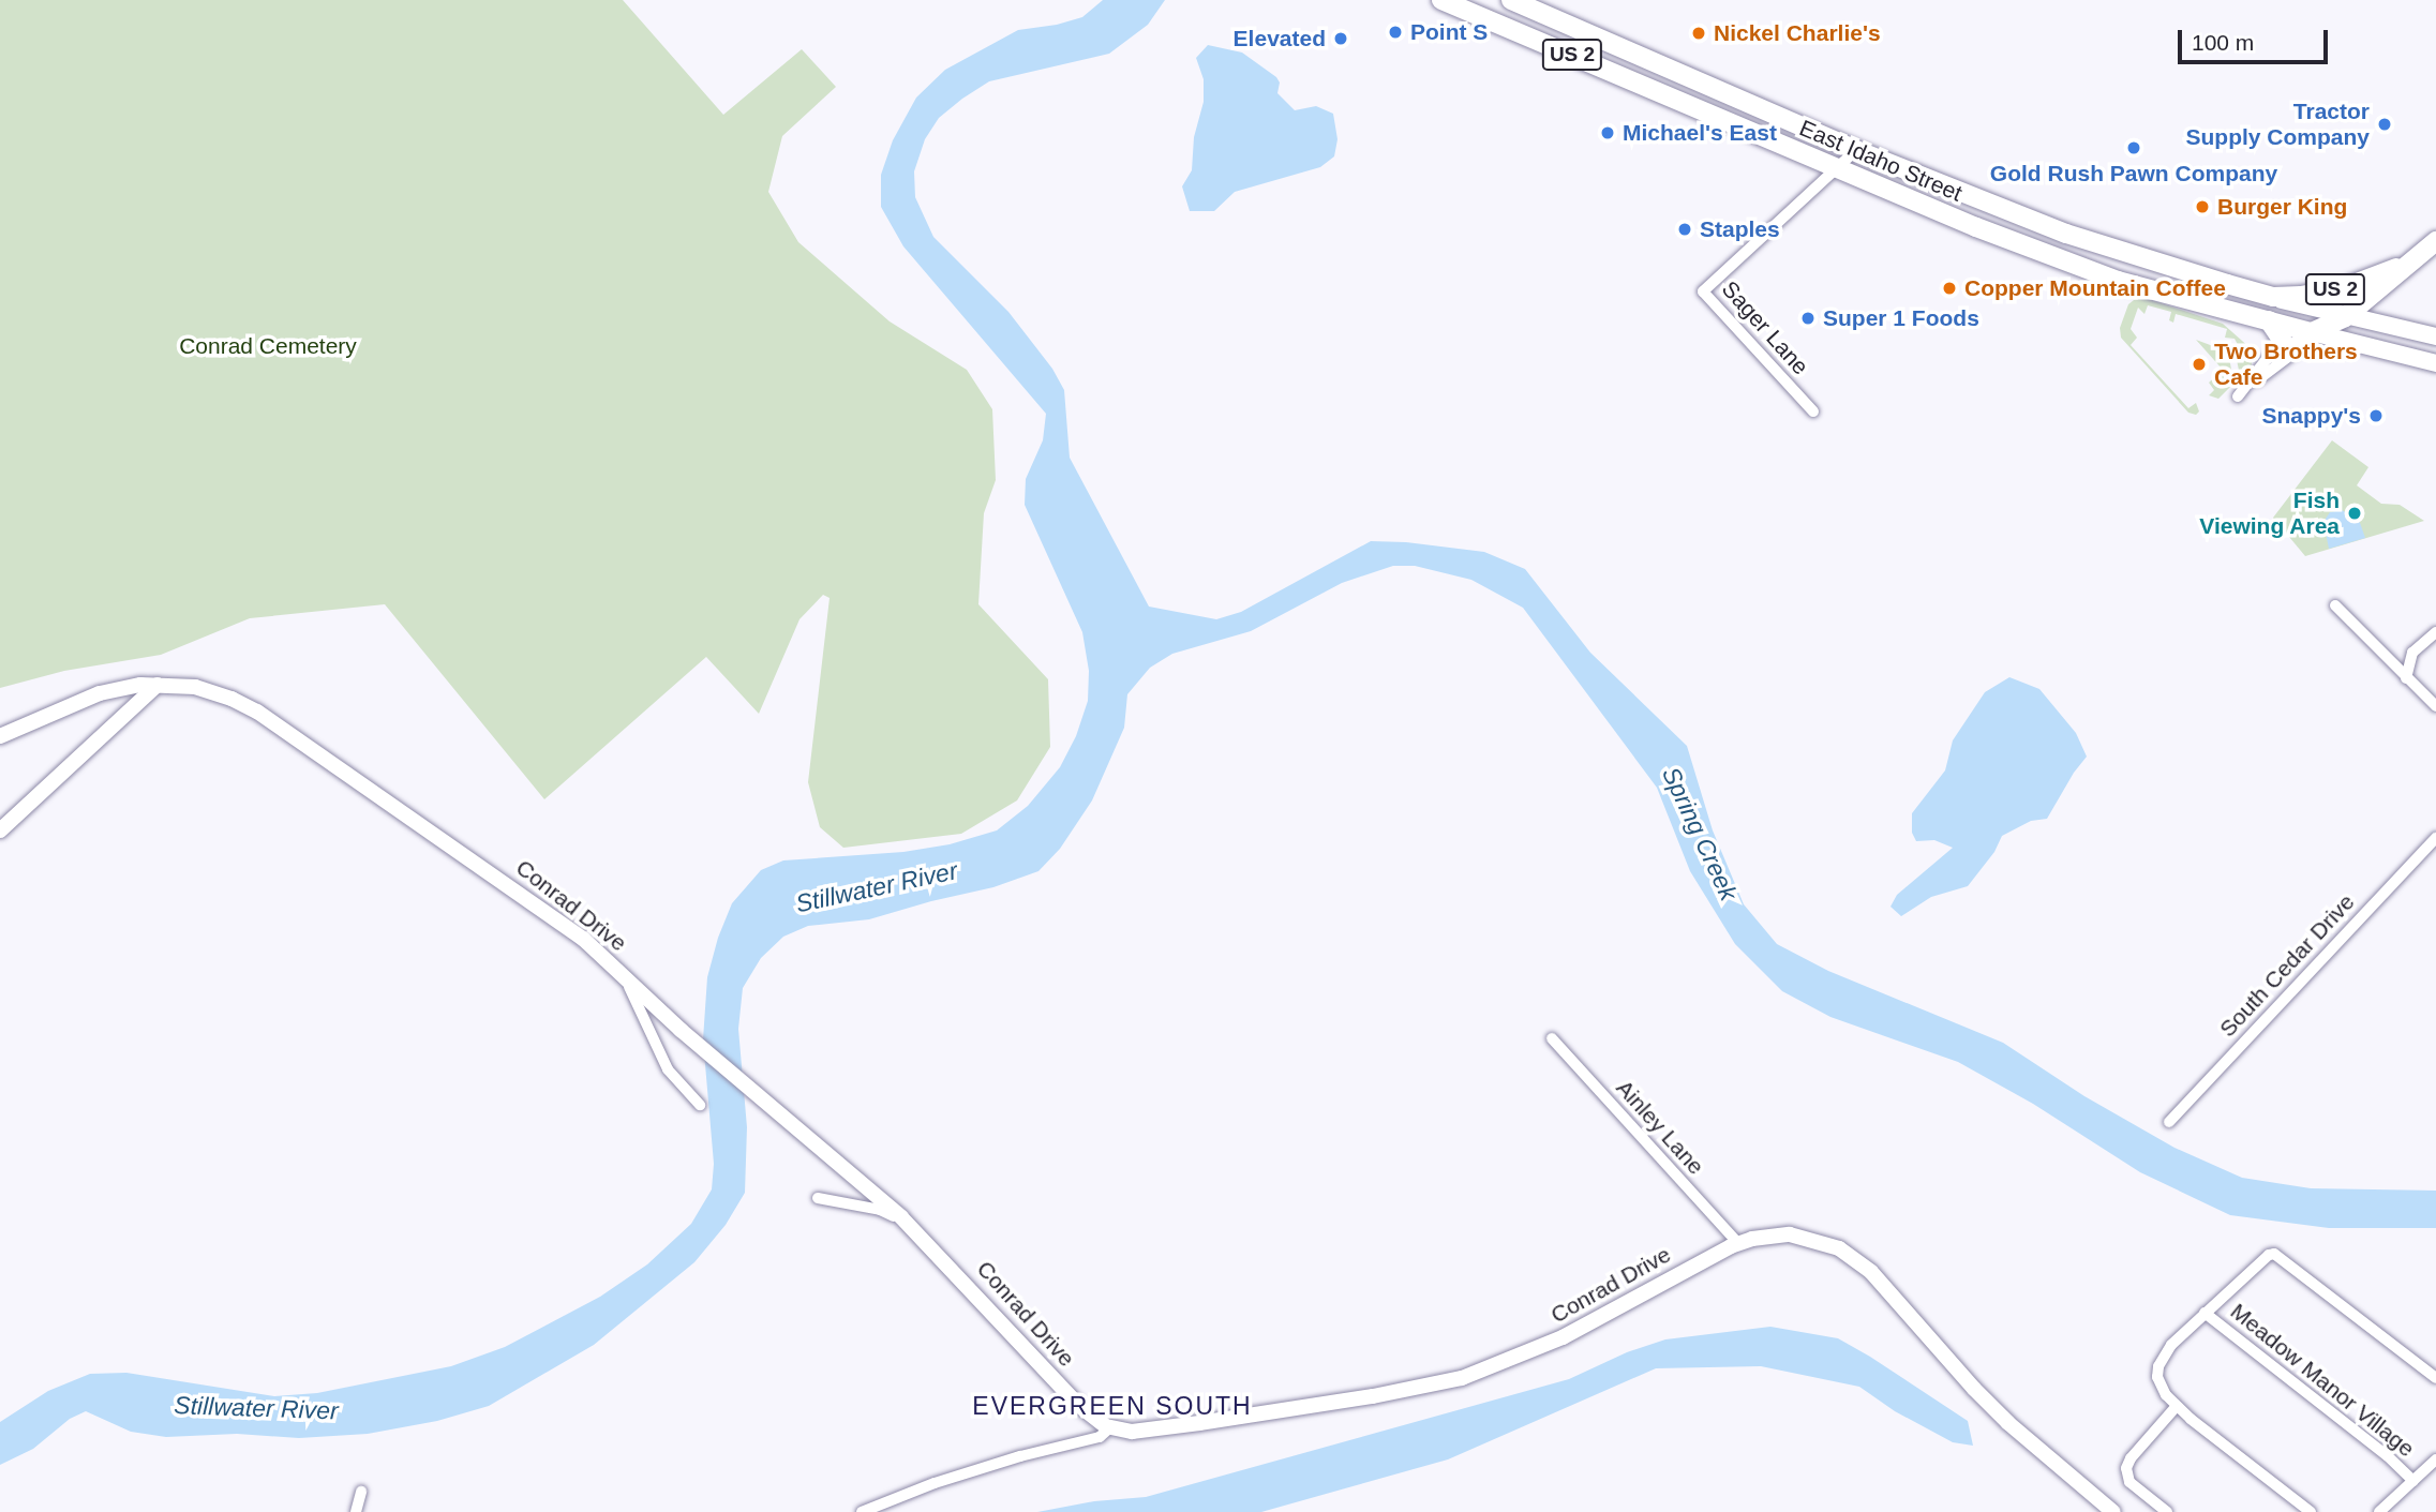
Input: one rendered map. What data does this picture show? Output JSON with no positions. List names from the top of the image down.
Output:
{
  "streets": {
    "highway": ["US 2", "East Idaho Street"],
    "main road": ["Conrad Drive"],
    "street": [
      "Sager Lane",
      "South Cedar Drive",
      "Ainley Lane",
      "Meadow Manor Village"
    ]
  },
  "crossings": [
    ["US 2", "East Idaho Street"],
    ["East Idaho Street", "Sager Lane"],
    ["Conrad Drive", "Ainley Lane"]
  ],
  "districts": ["EVERGREEN SOUTH"],
  "water": ["Spring Creek", "Stillwater River"],
  "parks": ["Conrad Cemetery"],
  "places": [
    "Point S",
    "Nickel Charlie's",
    "Elevated",
    "Tractor Supply Company",
    "Michael's East",
    "Gold Rush Pawn Company",
    "Burger King",
    "Staples",
    "Copper Mountain Coffee",
    "Super 1 Foods",
    "Two Brothers Cafe",
    "Snappy's",
    "Fish Viewing Area"
  ],
  "scale_bar": "100 m"
}
